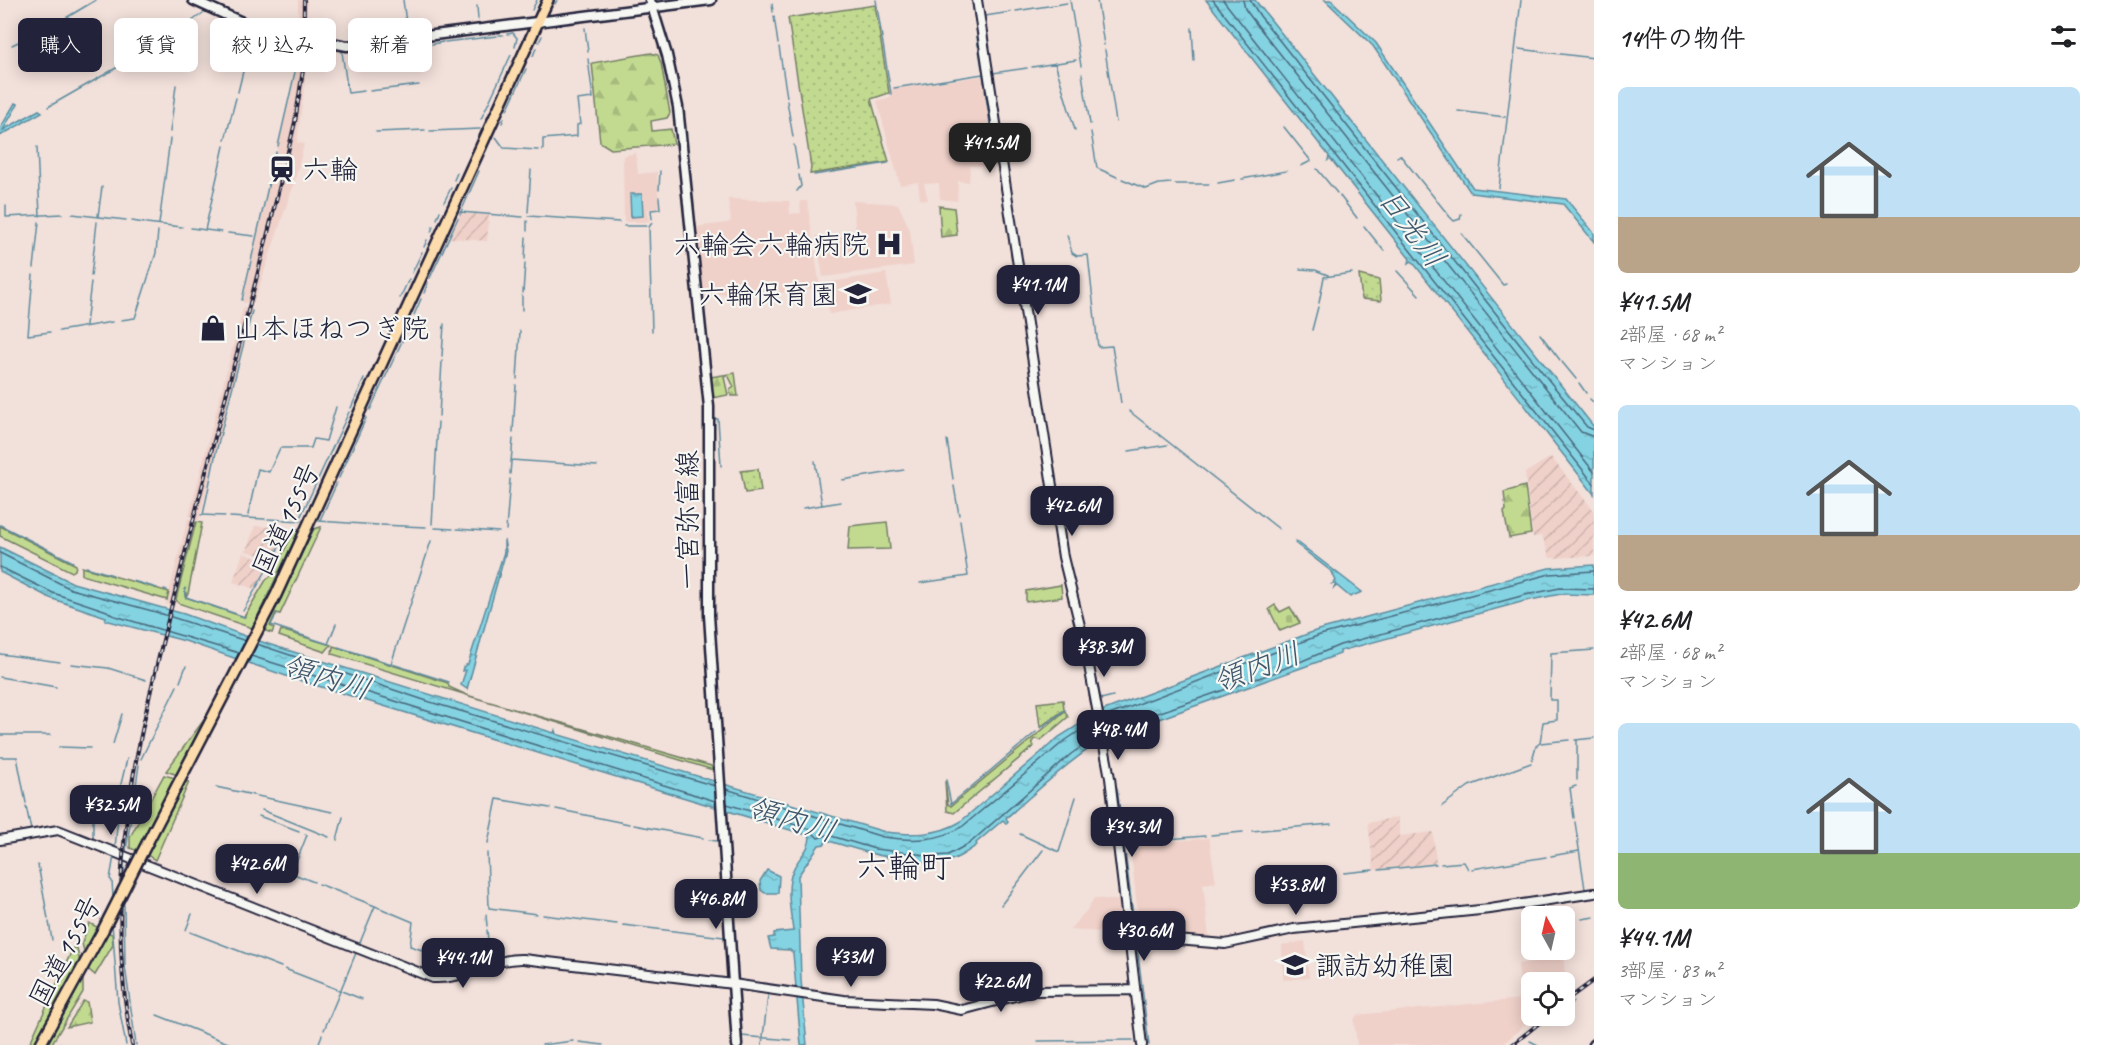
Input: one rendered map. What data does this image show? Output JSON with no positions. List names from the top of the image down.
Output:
{
  "streets": {
    "highway": ["国道155号"],
    "main road": ["一宮弥富線"]
  },
  "districts": ["六輪町"],
  "water": ["日光川", "領内川"],
  "places": {
    "station": ["六輪"],
    "hospital": ["六輪会六輪病院"],
    "school or university": ["六輪保育園", "諏訪幼稚園"],
    "shop": ["山本ほねつぎ院"]
  },
  "north": "top",
  "page": {
    "heading": "14件の物件",
    "chip": [
      "購入",
      "賃貸",
      "絞り込み",
      "新着"
    ],
    "list": [
      {
        "name": "¥41.5M",
        "note": "2部屋 · 68 m² · マンション"
      },
      {
        "name": "¥42.6M",
        "note": "2部屋 · 68 m² · マンション"
      },
      {
        "name": "¥44.1M",
        "note": "3部屋 · 83 m² · マンション"
      }
    ],
    "price": [
      "¥41.5M",
      "¥41.1M",
      "¥42.6M",
      "¥38.3M",
      "¥48.4M",
      "¥32.5M",
      "¥34.3M",
      "¥42.6M",
      "¥53.8M",
      "¥46.8M",
      "¥30.6M",
      "¥33M",
      "¥44.1M",
      "¥22.6M"
    ]
  }
}
